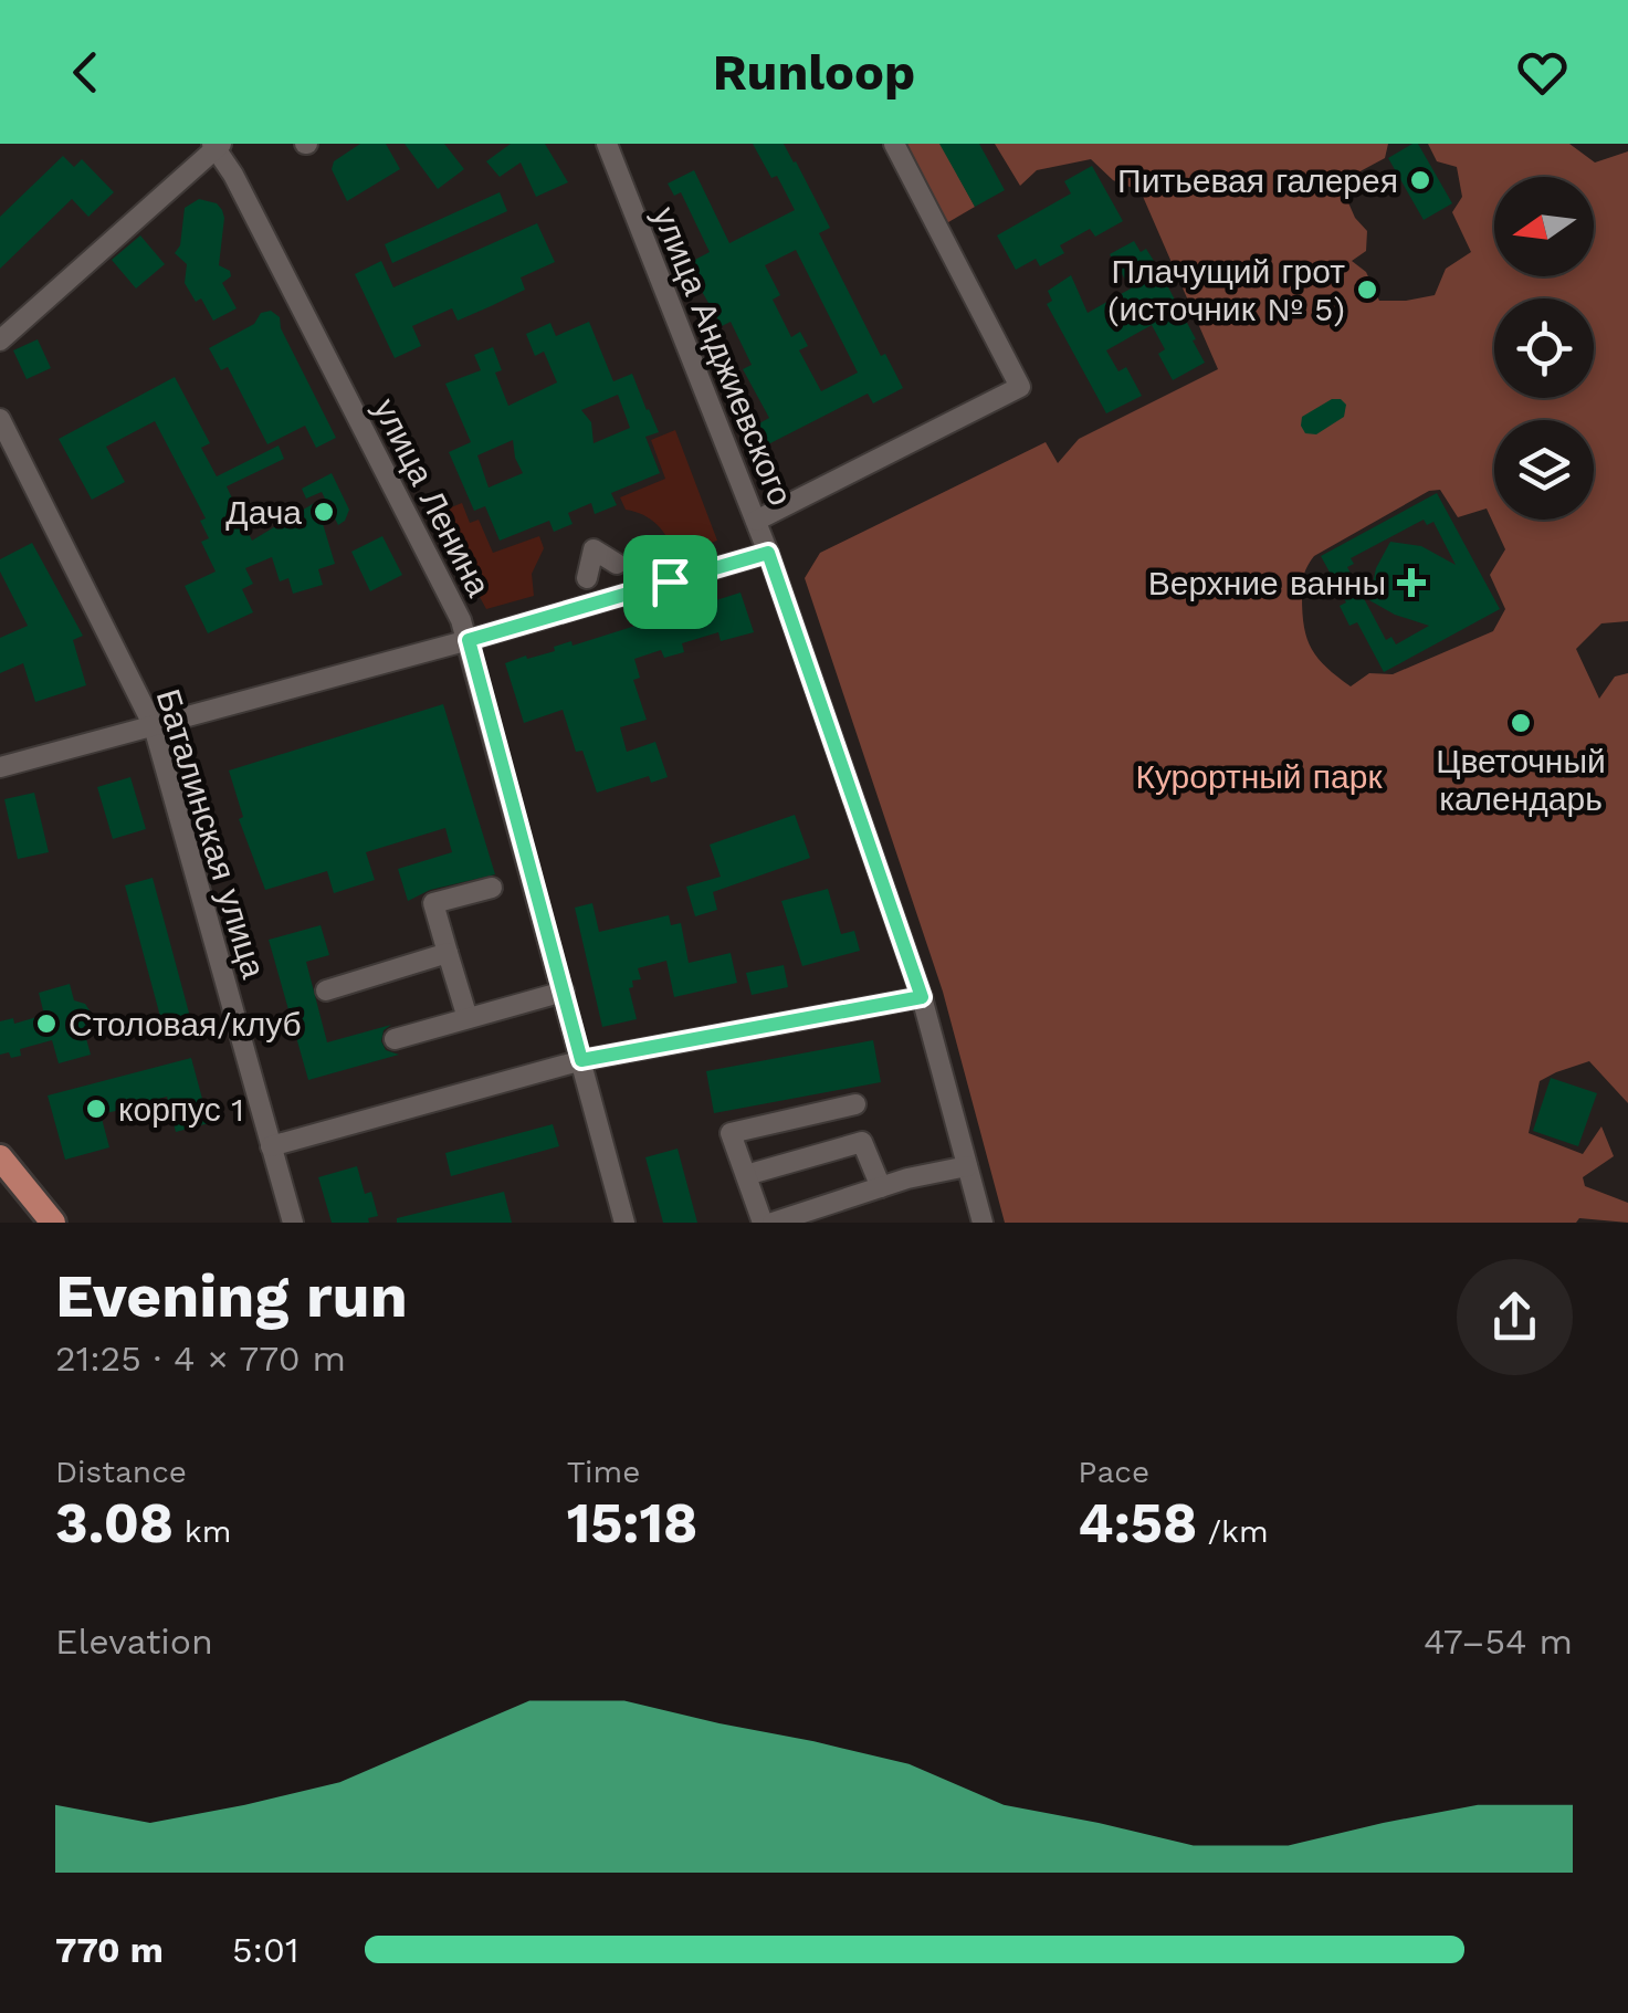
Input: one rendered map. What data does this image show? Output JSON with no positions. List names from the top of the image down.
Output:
{
  "streets": {
    "street": ["улица Анджиевского", "улица Ленина", "Баталинская улица"]
  },
  "parks": ["Курортный парк"],
  "places": {
    "other": [
      "Питьевая галерея",
      "Плачущий грот (источник № 5)",
      "Дача",
      "Цветочный календарь",
      "Столовая/клуб",
      "корпус 1"
    ],
    "health": ["Верхние ванны"]
  },
  "north": "left",
  "page": {
    "header": "Runloop",
    "heading": ["Evening run", "21:25 · 4 × 770 m"],
    "stats": [
      ["Distance", "3.08 km"],
      ["Time", "15:18"],
      ["Pace", "4:58 /km"]
    ],
    "chart": ["Elevation", "47–54 m"],
    "list": [
      {
        "name": "770 m",
        "note": "5:01"
      }
    ]
  }
}
